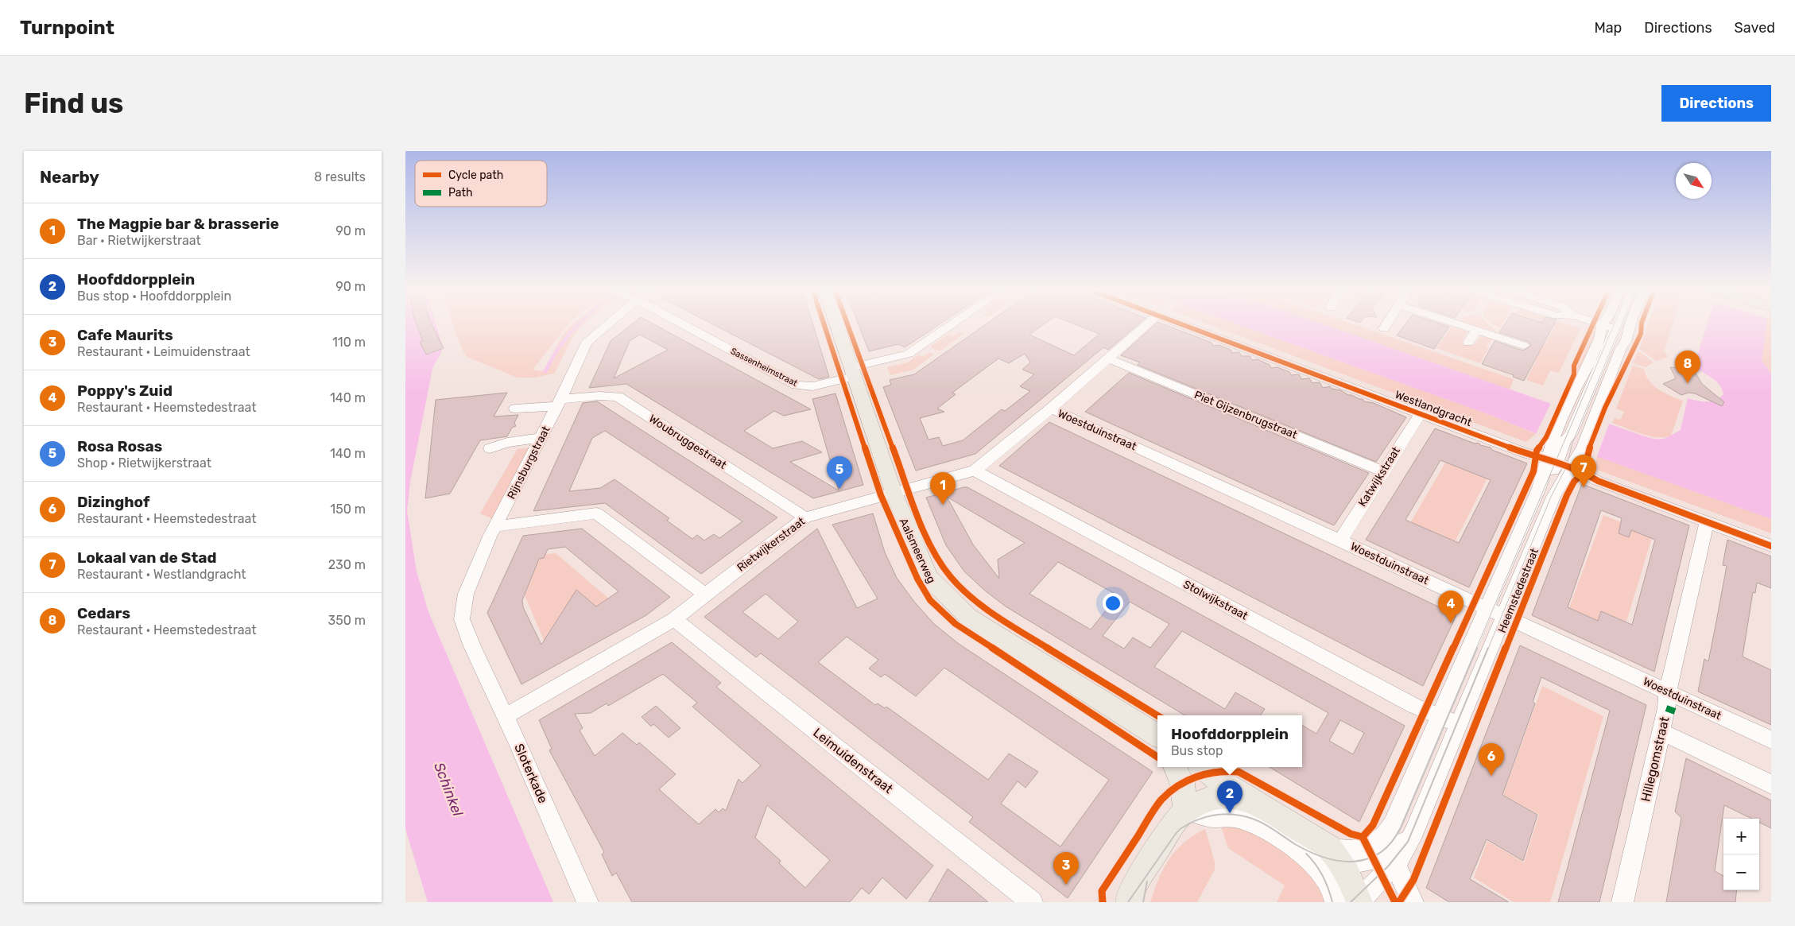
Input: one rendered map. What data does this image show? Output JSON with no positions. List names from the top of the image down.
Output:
{
  "streets": {
    "main road": ["Aalsmeerweg"],
    "street": [
      "Sassenheimstraat",
      "Westlandgracht",
      "Piet Gijzenbrugstraat",
      "Woestduinstraat",
      "Woubruggestraat",
      "Rijnsburgstraat",
      "Katwijkstraat",
      "Rietwijkerstraat",
      "Heemstedestraat",
      "Stolwijkstraat",
      "Hillegomstraat",
      "Leimuidenstraat",
      "Sloterkade"
    ]
  },
  "crossings": [
    ["Sassenheimstraat", "Aalsmeerweg"],
    ["Westlandgracht", "Katwijkstraat"],
    ["Westlandgracht", "Heemstedestraat"],
    ["Westlandgracht", "Hillegomstraat"],
    ["Piet Gijzenbrugstraat", "Katwijkstraat"],
    ["Piet Gijzenbrugstraat", "Rietwijkerstraat"],
    ["Woestduinstraat", "Katwijkstraat"],
    ["Woestduinstraat", "Rietwijkerstraat"],
    ["Woestduinstraat", "Heemstedestraat"],
    ["Woestduinstraat", "Hillegomstraat"],
    ["Woubruggestraat", "Rijnsburgstraat"],
    ["Woubruggestraat", "Rietwijkerstraat"],
    ["Rijnsburgstraat", "Sloterkade"],
    ["Rietwijkerstraat", "Aalsmeerweg"],
    ["Rietwijkerstraat", "Stolwijkstraat"],
    ["Rietwijkerstraat", "Leimuidenstraat"],
    ["Rietwijkerstraat", "Sloterkade"],
    ["Heemstedestraat", "Stolwijkstraat"]
  ],
  "water": ["Schinkel"],
  "legend": ["Cycle path", "Path"],
  "north": "bottom right",
  "page": {
    "header": "Turnpoint",
    "nav": ["Map", "Directions", "Saved"],
    "buttons": "Directions",
    "title": "Find us",
    "heading": ["Nearby", "8 results"],
    "list": [
      {
        "mark": "1",
        "name": "The Magpie bar & brasserie",
        "note": "Bar · Rietwijkerstraat",
        "value": "90 m"
      },
      {
        "mark": "2",
        "name": "Hoofddorpplein",
        "note": "Bus stop · Hoofddorpplein",
        "value": "90 m"
      },
      {
        "mark": "3",
        "name": "Cafe Maurits",
        "note": "Restaurant · Leimuidenstraat",
        "value": "110 m"
      },
      {
        "mark": "4",
        "name": "Poppy's Zuid",
        "note": "Restaurant · Heemstedestraat",
        "value": "140 m"
      },
      {
        "mark": "5",
        "name": "Rosa Rosas",
        "note": "Shop · Rietwijkerstraat",
        "value": "140 m"
      },
      {
        "mark": "6",
        "name": "Dizinghof",
        "note": "Restaurant · Heemstedestraat",
        "value": "150 m"
      },
      {
        "mark": "7",
        "name": "Lokaal van de Stad",
        "note": "Restaurant · Westlandgracht",
        "value": "230 m"
      },
      {
        "mark": "8",
        "name": "Cedars",
        "note": "Restaurant · Heemstedestraat",
        "value": "350 m"
      }
    ],
    "pins": [
      "8",
      "7",
      "5",
      "1",
      "4",
      "6",
      "2",
      "3"
    ],
    "popup": ["Hoofddorpplein", "Bus stop"],
    "map_buttons": ["+", "−"]
  }
}
